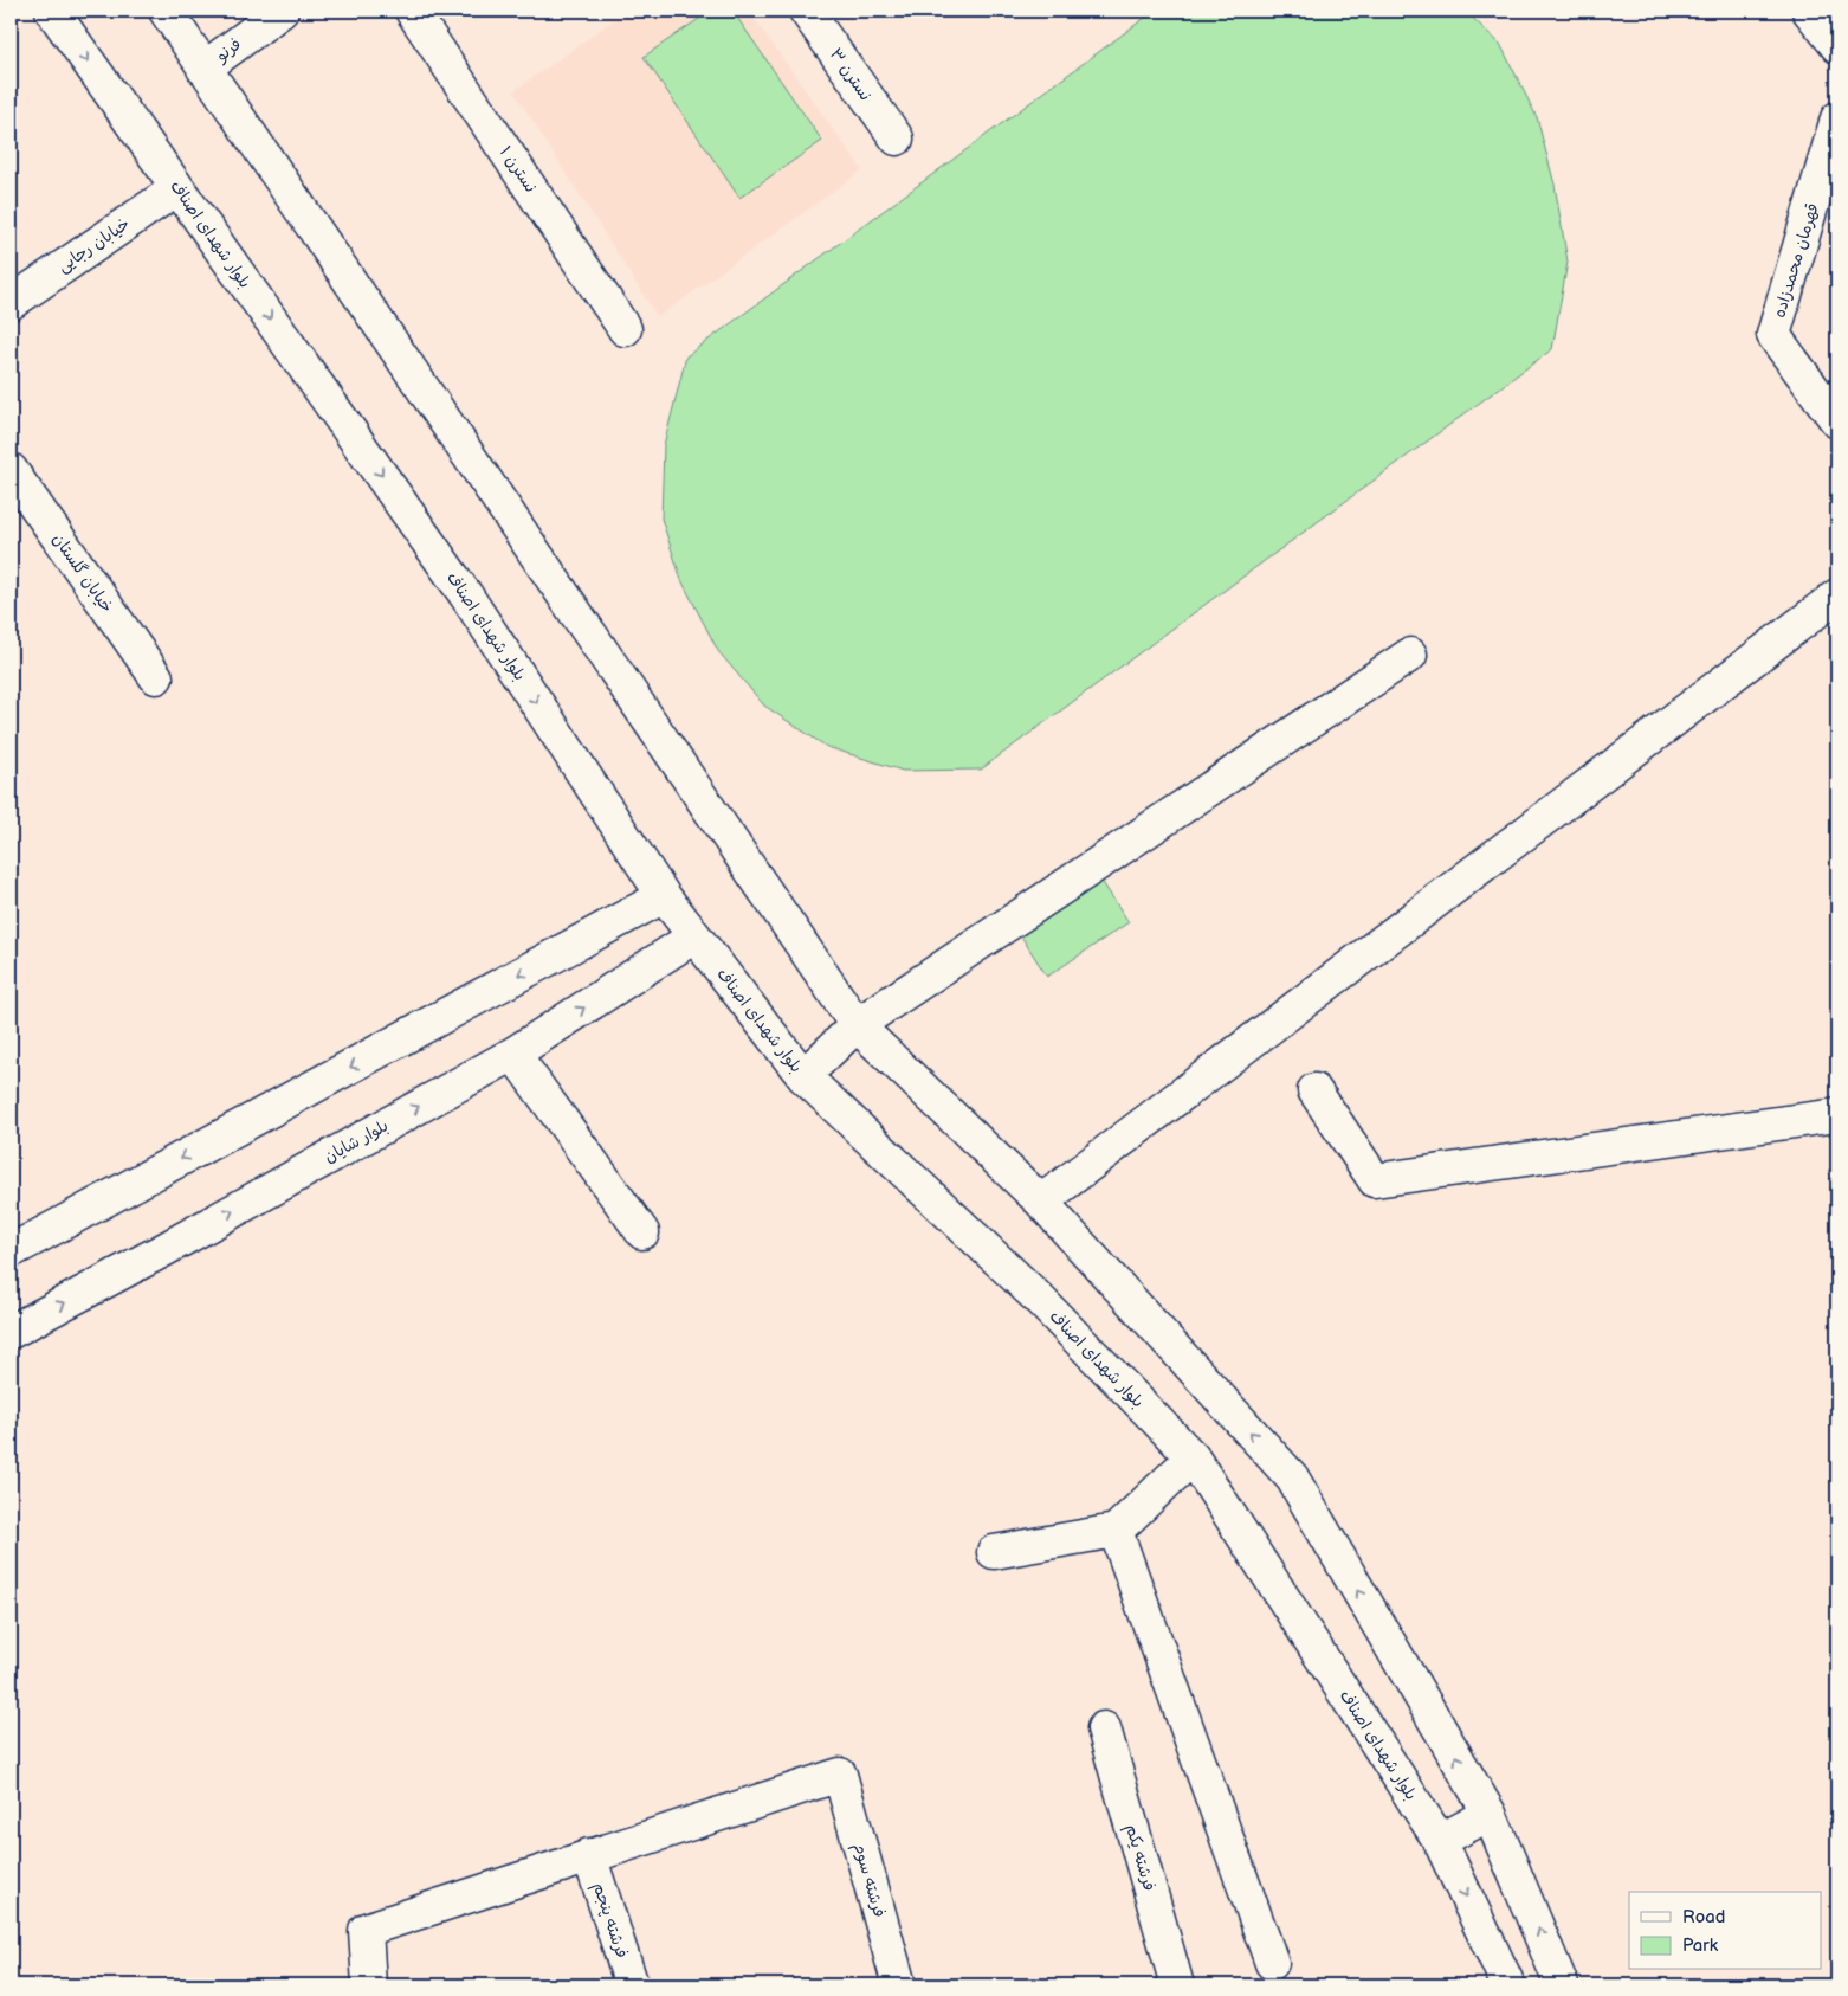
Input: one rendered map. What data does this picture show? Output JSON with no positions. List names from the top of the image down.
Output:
{
  "streets": {
    "street": [
      "فرنو",
      "نسترن ۳",
      "نسترن ۱",
      "بلوار شهدای اصناف",
      "خیابان رجایی",
      "قهرمان محمدزاده",
      "خیابان گلستان",
      "بلوار شایان",
      "فرشته یکم",
      "فرشته سوم",
      "فرشته پنجم"
    ]
  },
  "crossings": [
    ["بلوار شهدای اصناف", "خیابان رجایی"],
    ["بلوار شهدای اصناف", "بلوار شایان"],
    ["فرشته سوم", "فرشته پنجم"]
  ],
  "legend": ["Road", "Park"]
}
